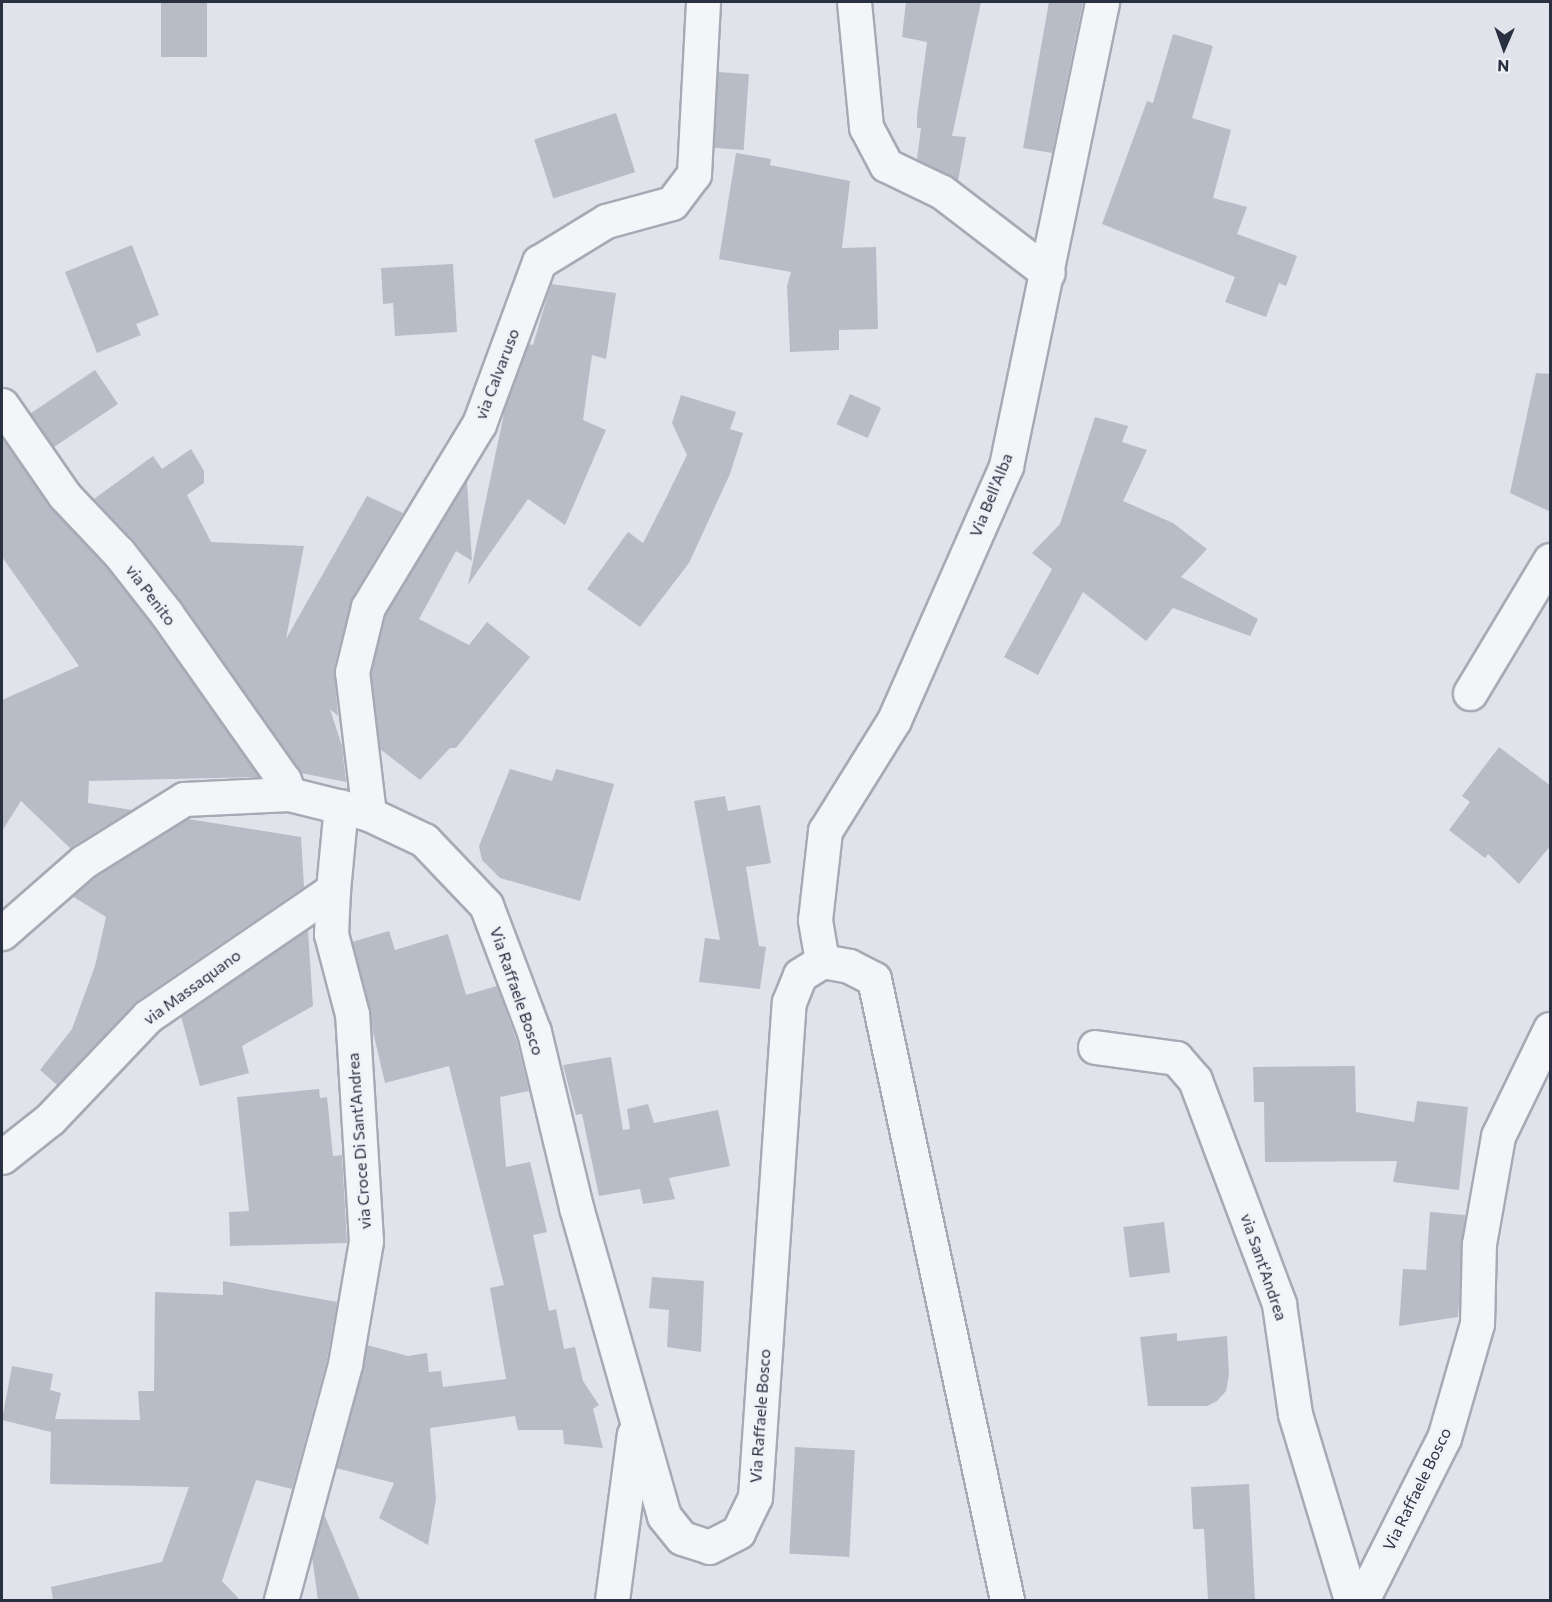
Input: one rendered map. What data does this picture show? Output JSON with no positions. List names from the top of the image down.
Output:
{
  "streets": {
    "street": [
      "via Calvaruso",
      "Via Bell'Alba",
      "via Penito",
      "via Massaquano",
      "Via Raffaele Bosco",
      "via Croce Di Sant'Andrea",
      "via Sant'Andrea"
    ]
  },
  "crossings": [
    ["via Calvaruso", "Via Raffaele Bosco"],
    ["Via Bell'Alba", "Via Raffaele Bosco"],
    ["via Penito", "Via Raffaele Bosco"],
    ["via Massaquano", "via Croce Di Sant'Andrea"]
  ],
  "north": "bottom"
}
